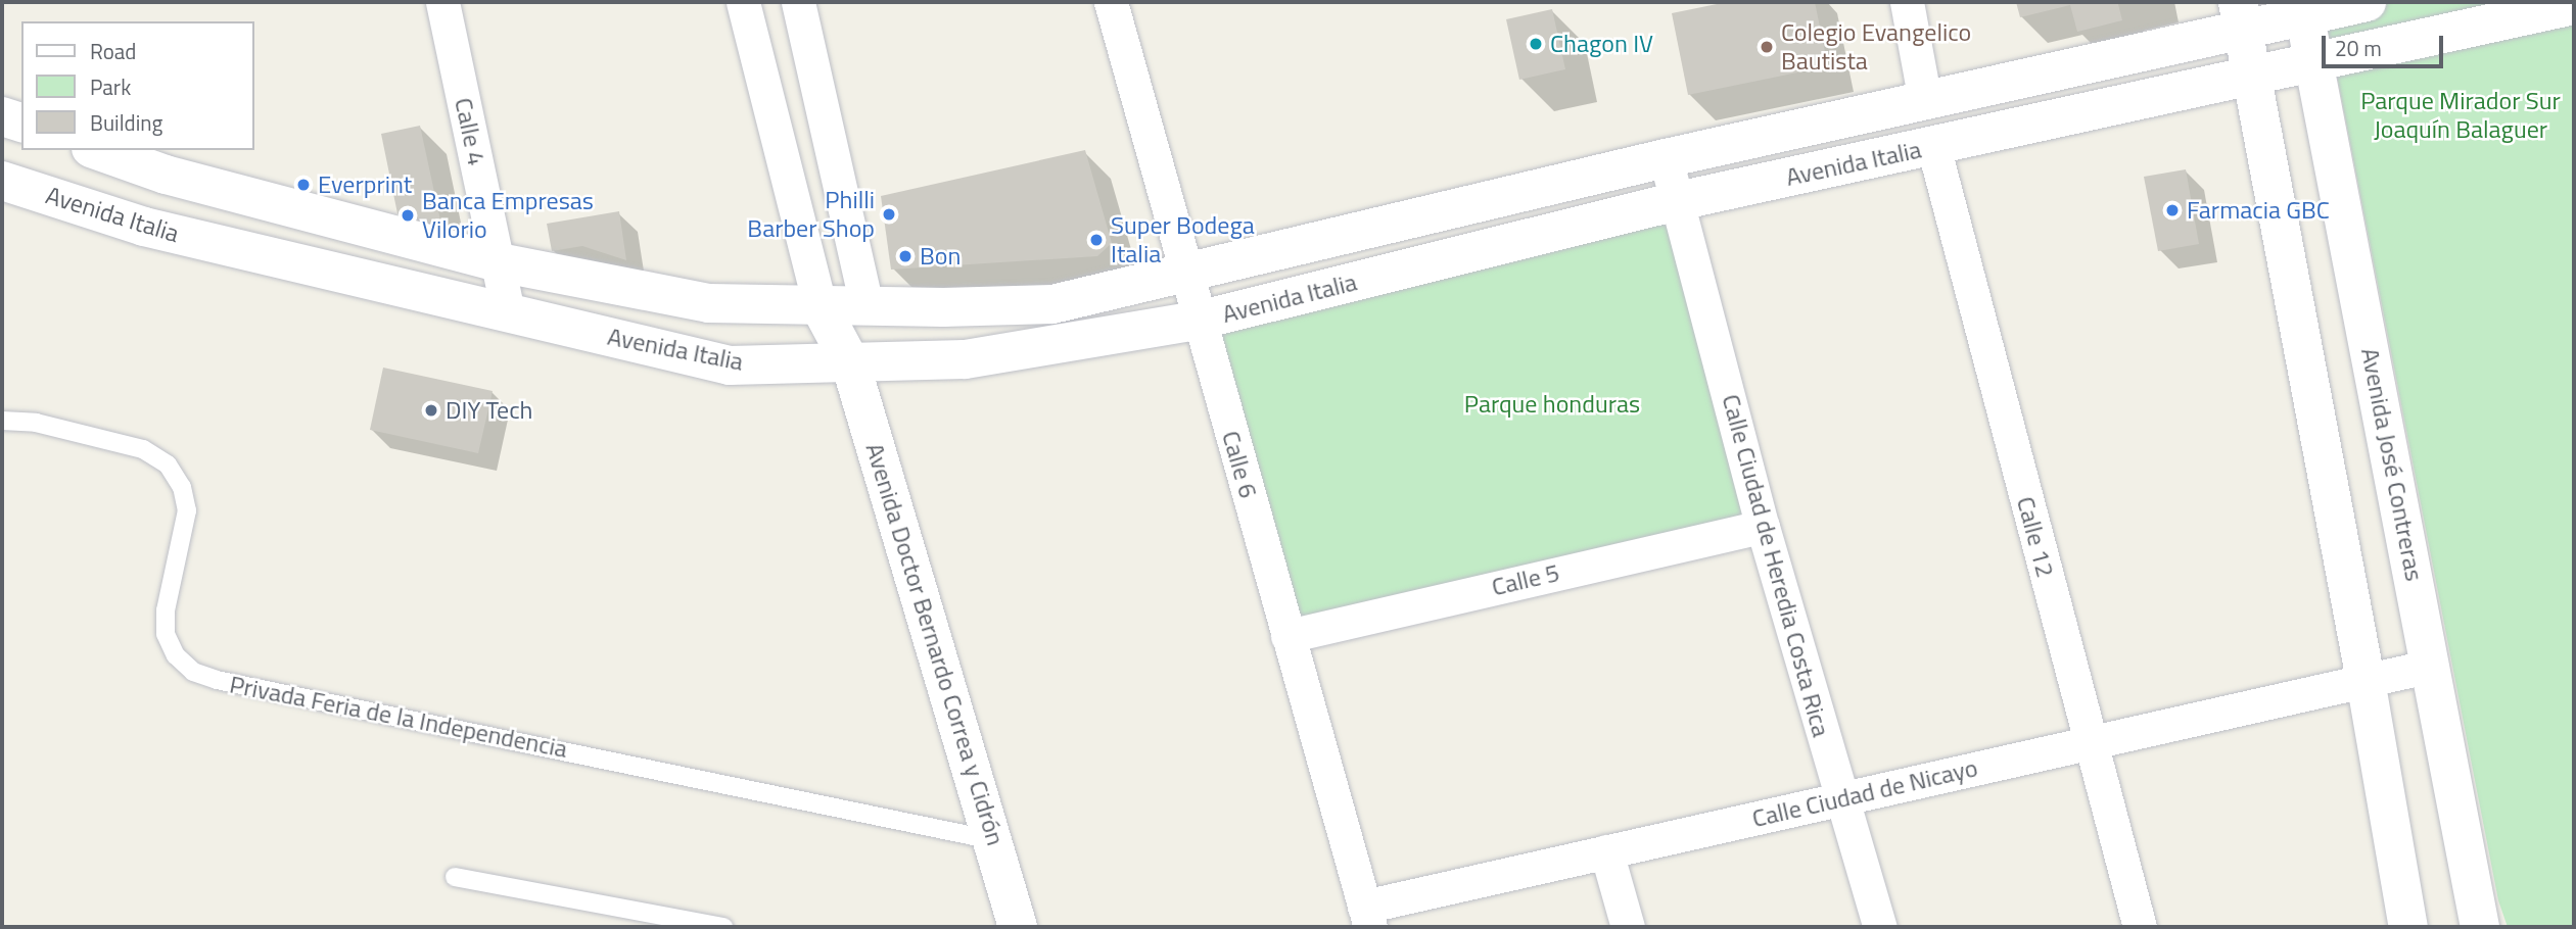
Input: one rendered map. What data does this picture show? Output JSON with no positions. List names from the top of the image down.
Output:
{
  "streets": {
    "street": [
      "Calle 4",
      "Avenida Italia",
      "Calle 6",
      "Avenida José Contreras",
      "Calle 12",
      "Calle Ciudad de Heredia Costa Rica",
      "Calle 5",
      "Avenida Doctor Bernardo Correa y Cidrón",
      "Calle Ciudad de Nicayo"
    ],
    "lane": ["Privada Feria de la Independencia"]
  },
  "crossings": [
    ["Calle 4", "Avenida Italia"],
    ["Avenida Italia", "Calle 6"],
    ["Avenida Italia", "Avenida José Contreras"],
    ["Avenida Italia", "Calle 12"],
    ["Avenida Italia", "Calle Ciudad de Heredia Costa Rica"],
    ["Avenida Italia", "Avenida Doctor Bernardo Correa y Cidrón"],
    ["Calle 6", "Calle 5"],
    ["Calle 6", "Calle Ciudad de Nicayo"],
    ["Avenida José Contreras", "Calle Ciudad de Nicayo"],
    ["Calle 12", "Calle Ciudad de Nicayo"],
    ["Calle Ciudad de Heredia Costa Rica", "Calle 5"],
    ["Calle Ciudad de Heredia Costa Rica", "Calle Ciudad de Nicayo"],
    ["Avenida Doctor Bernardo Correa y Cidrón", "Privada Feria de la Independencia"]
  ],
  "parks": ["Parque Mirador Sur Joaquín Balaguer", "Parque honduras"],
  "places": [
    "Chagon IV",
    "Colegio Evangelico Bautista",
    "Everprint",
    "Farmacia GBC",
    "Philli Barber Shop",
    "Banca Empresas Vilorio",
    "Super Bodega Italia",
    "Bon",
    "DIY Tech"
  ],
  "legend": ["Road", "Park", "Building"],
  "scale_bar": "20 m"
}
